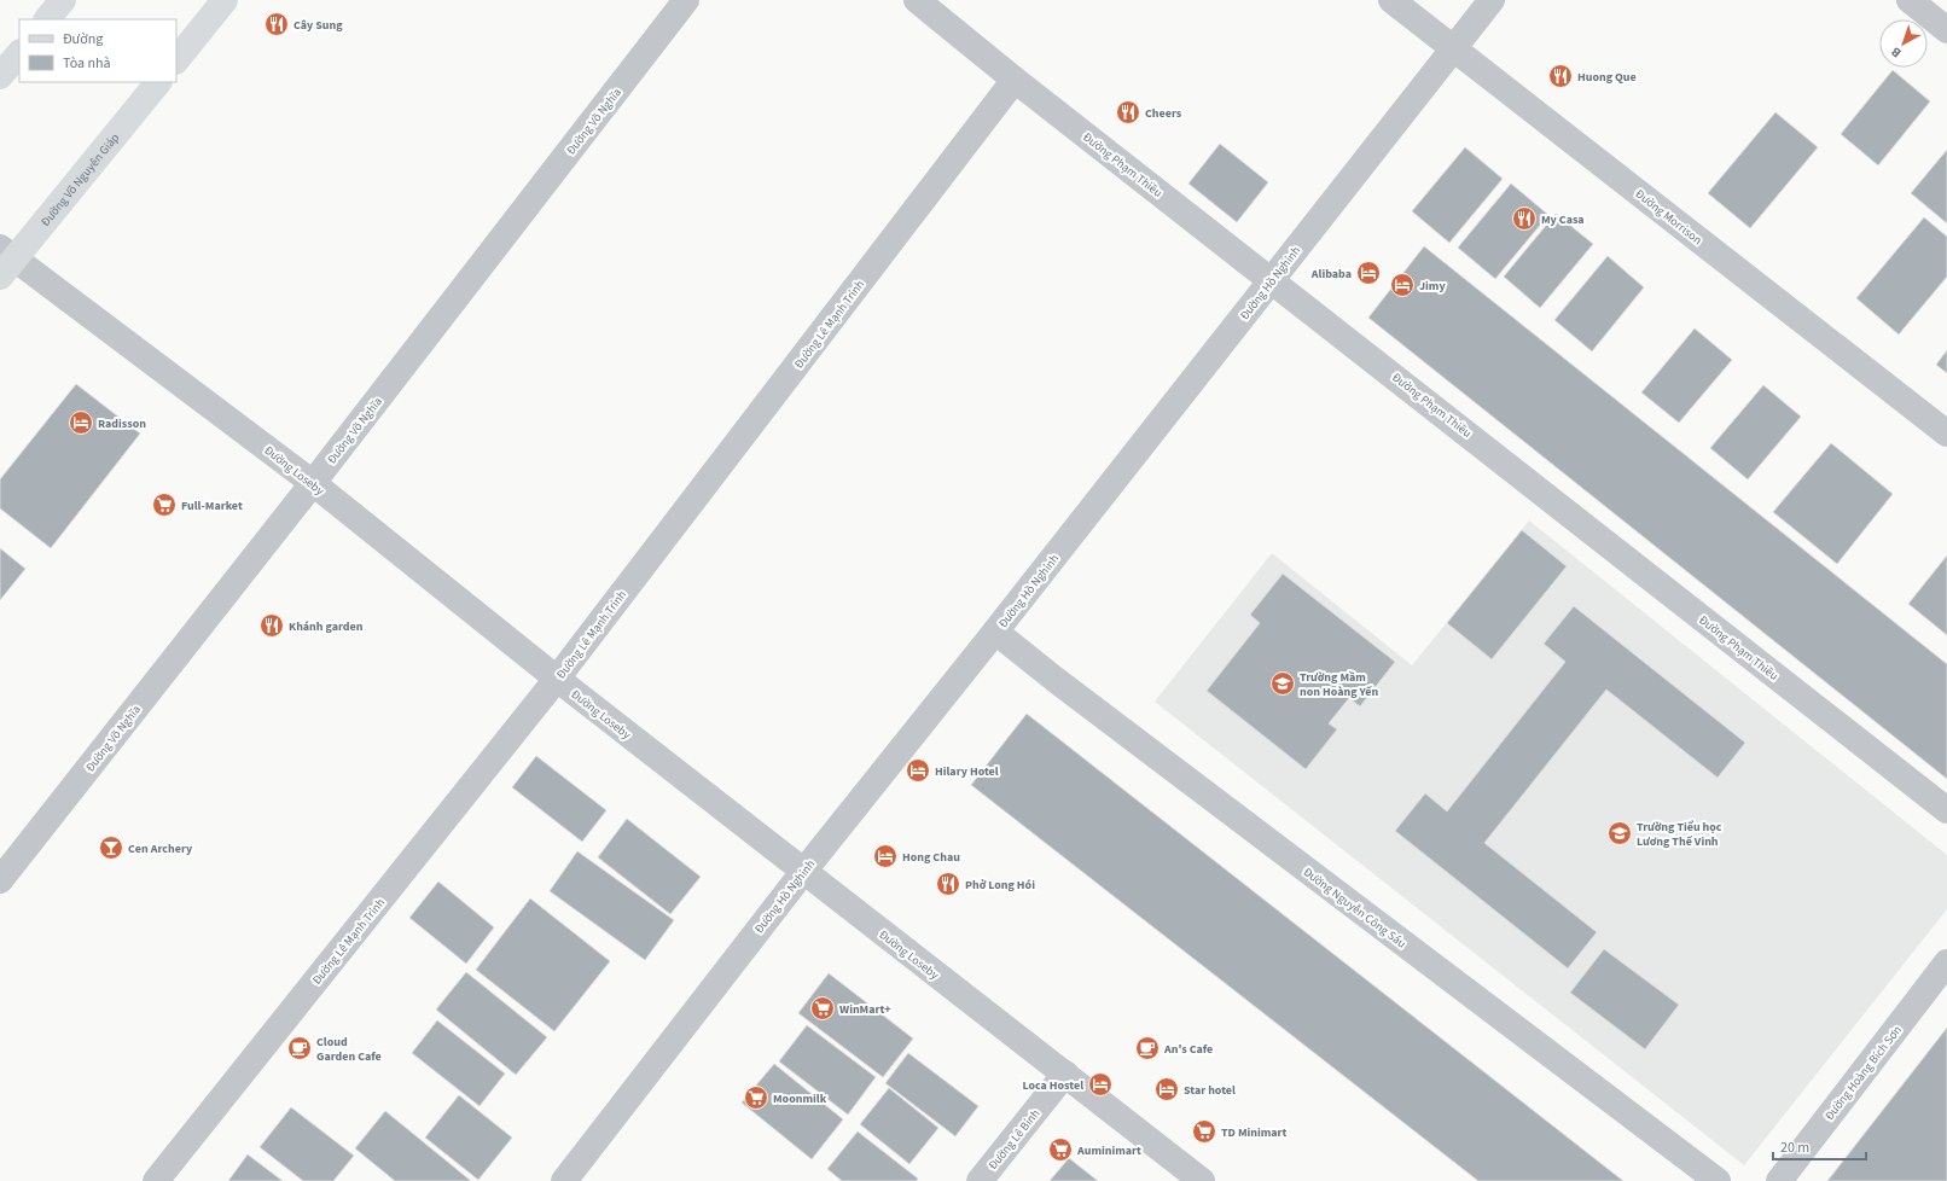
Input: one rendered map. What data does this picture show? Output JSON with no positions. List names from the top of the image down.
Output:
{
  "streets": {
    "main road": ["Đường Võ Nguyên Giáp"],
    "street": [
      "Đường Võ Nghĩa",
      "Đường Phạm Thiều",
      "Đường Morrison",
      "Đường Hồ Nghinh",
      "Đường Lê Mạnh Trinh",
      "Đường Loseby",
      "Đường Nguyễn Công Sáu",
      "Đường Hoàng Bích Sơn",
      "Đường Lê Binh"
    ]
  },
  "crossings": [
    ["Đường Võ Nghĩa", "Đường Loseby"],
    ["Đường Phạm Thiều", "Đường Hồ Nghinh"],
    ["Đường Phạm Thiều", "Đường Lê Mạnh Trinh"],
    ["Đường Võ Nguyên Giáp", "Đường Loseby"],
    ["Đường Morrison", "Đường Hồ Nghinh"],
    ["Đường Hồ Nghinh", "Đường Loseby"],
    ["Đường Hồ Nghinh", "Đường Nguyễn Công Sáu"],
    ["Đường Lê Mạnh Trinh", "Đường Loseby"],
    ["Đường Loseby", "Đường Lê Binh"]
  ],
  "places": {
    "restaurant": [
      "Cây Sung",
      "Huong Que",
      "Cheers",
      "My Casa",
      "Khánh garden",
      "Phở Long Hói"
    ],
    "hotel": [
      "Alibaba",
      "Jimy",
      "Radisson",
      "Hilary Hotel",
      "Hong Chau",
      "Loca Hostel",
      "Star hotel"
    ],
    "supermarket": [
      "Full-Market",
      "WinMart+",
      "Moonmilk",
      "TD Minimart",
      "Auminimart"
    ],
    "school or university": ["Trường Mầm non Hoàng Yến", "Trường Tiểu học Lương Thế Vinh"],
    "bar": ["Cen Archery"],
    "cafe": ["Cloud Garden Cafe", "An's Cafe"]
  },
  "legend": ["Đường", "Tòa nhà"],
  "scale_bar": "20 m",
  "north": "bottom left"
}
